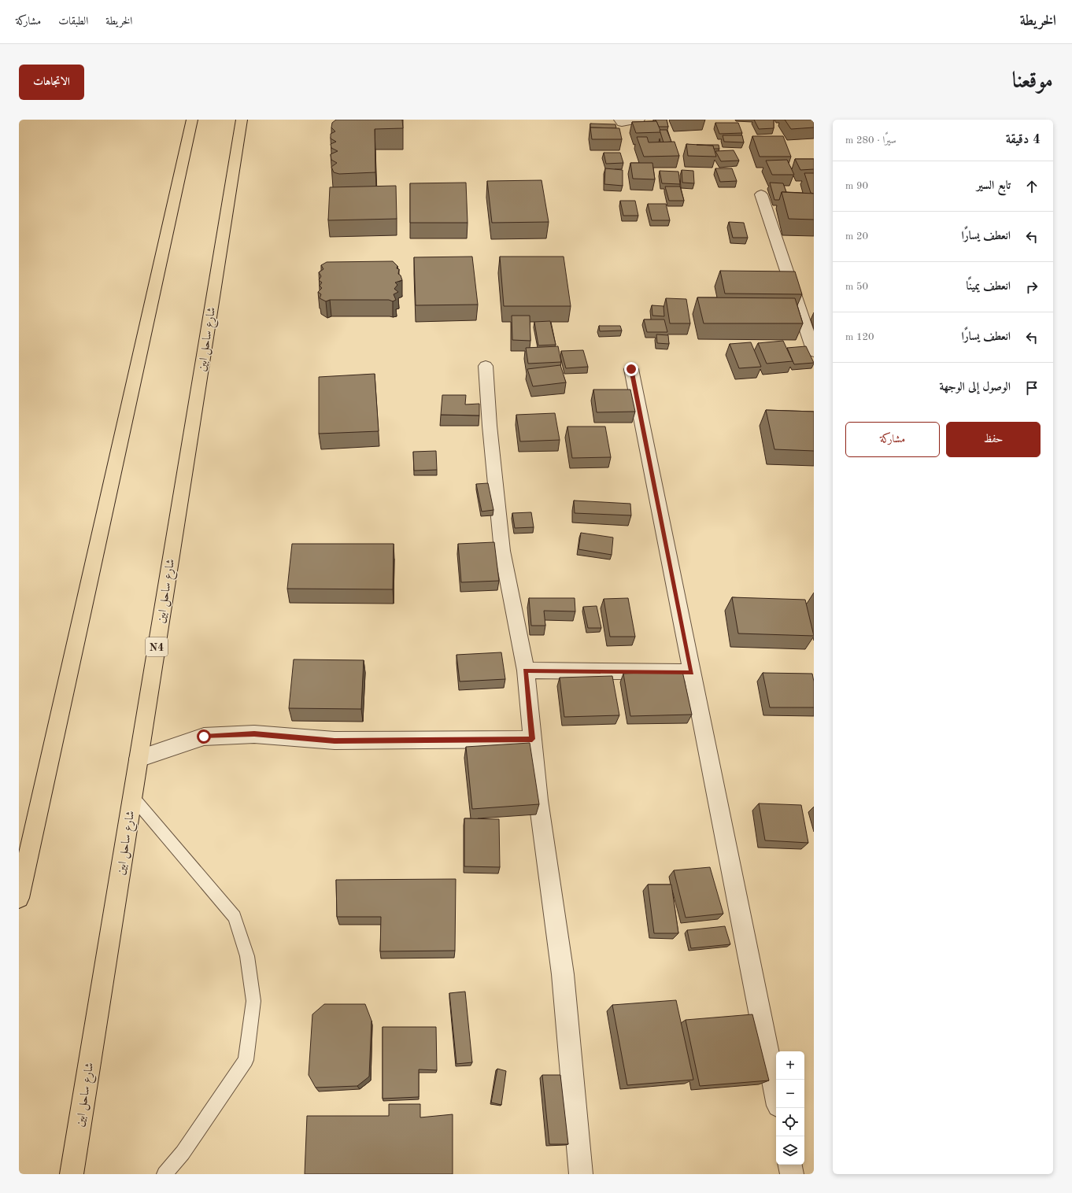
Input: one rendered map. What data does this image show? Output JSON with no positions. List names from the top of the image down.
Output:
{
  "streets": {
    "highway": ["شارع ساحل ابين", "N4"]
  },
  "page": {
    "header": "الخريطة",
    "nav": ["الخريطة", "الطبقات", "مشاركة"],
    "title": "موقعنا",
    "buttons": [
      "الاتجاهات",
      ["حفظ", "مشاركة"]
    ],
    "heading": ["4 دقيقة", "سيرًا · 280 m"],
    "list": [
      ["تابع السير", "90 m"],
      ["انعطف يسارًا", "20 m"],
      ["انعطف يمينًا", "50 m"],
      ["انعطف يسارًا", "120 m"],
      "الوصول إلى الوجهة"
    ],
    "map_buttons": ["+", "−"]
  }
}
